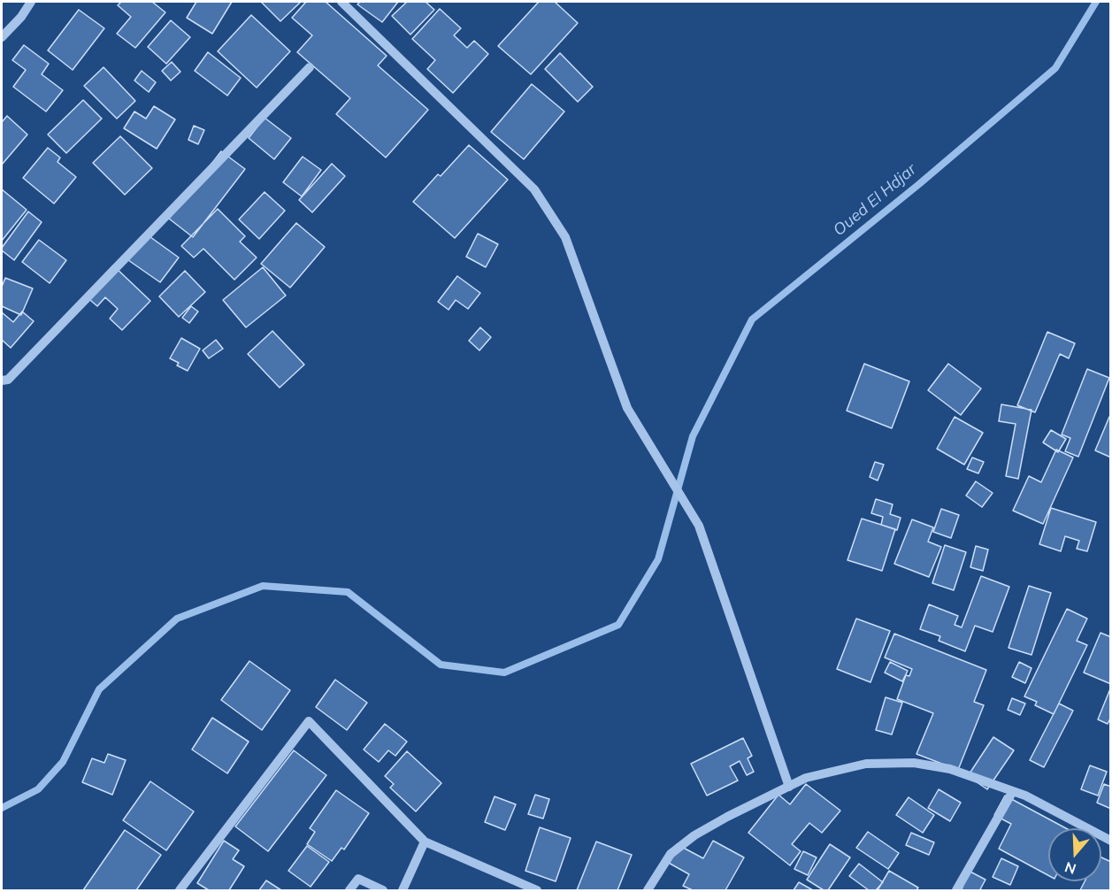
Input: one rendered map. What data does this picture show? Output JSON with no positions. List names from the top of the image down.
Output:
{
  "water": ["Oued El Hdjar"],
  "north": "bottom"
}
